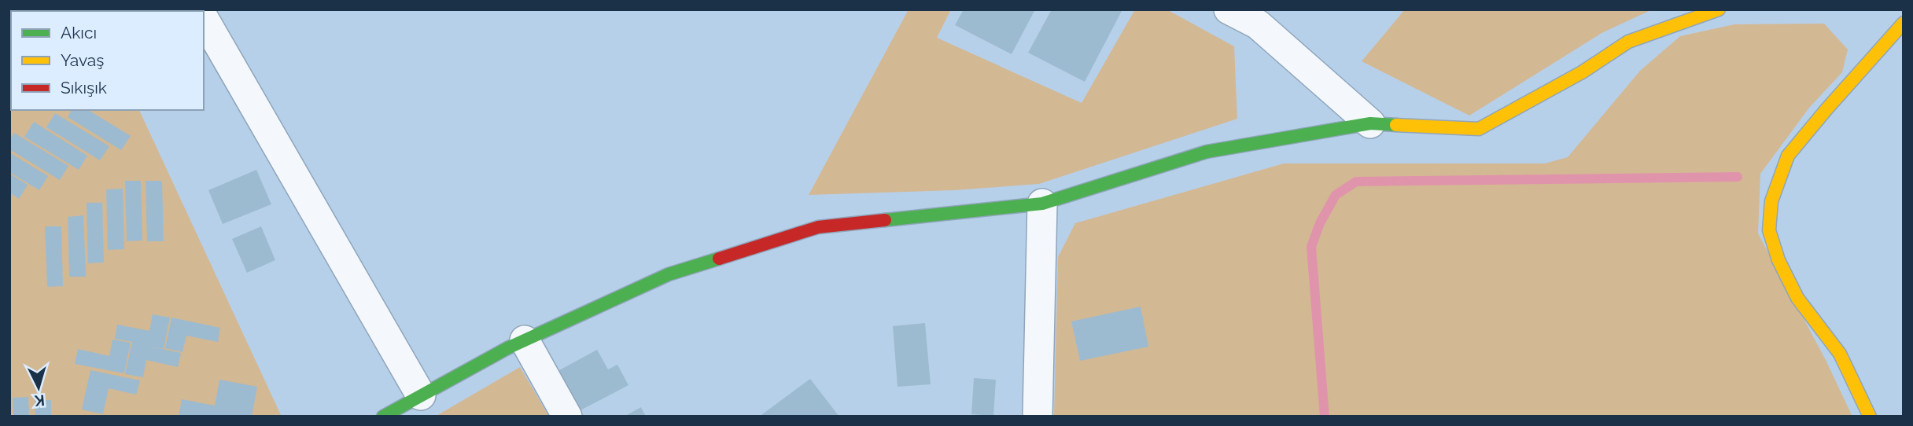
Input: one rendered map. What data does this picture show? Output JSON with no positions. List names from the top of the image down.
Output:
{
  "legend": ["Akıcı", "Yavaş", "Sıkışık"],
  "north": "bottom"
}
